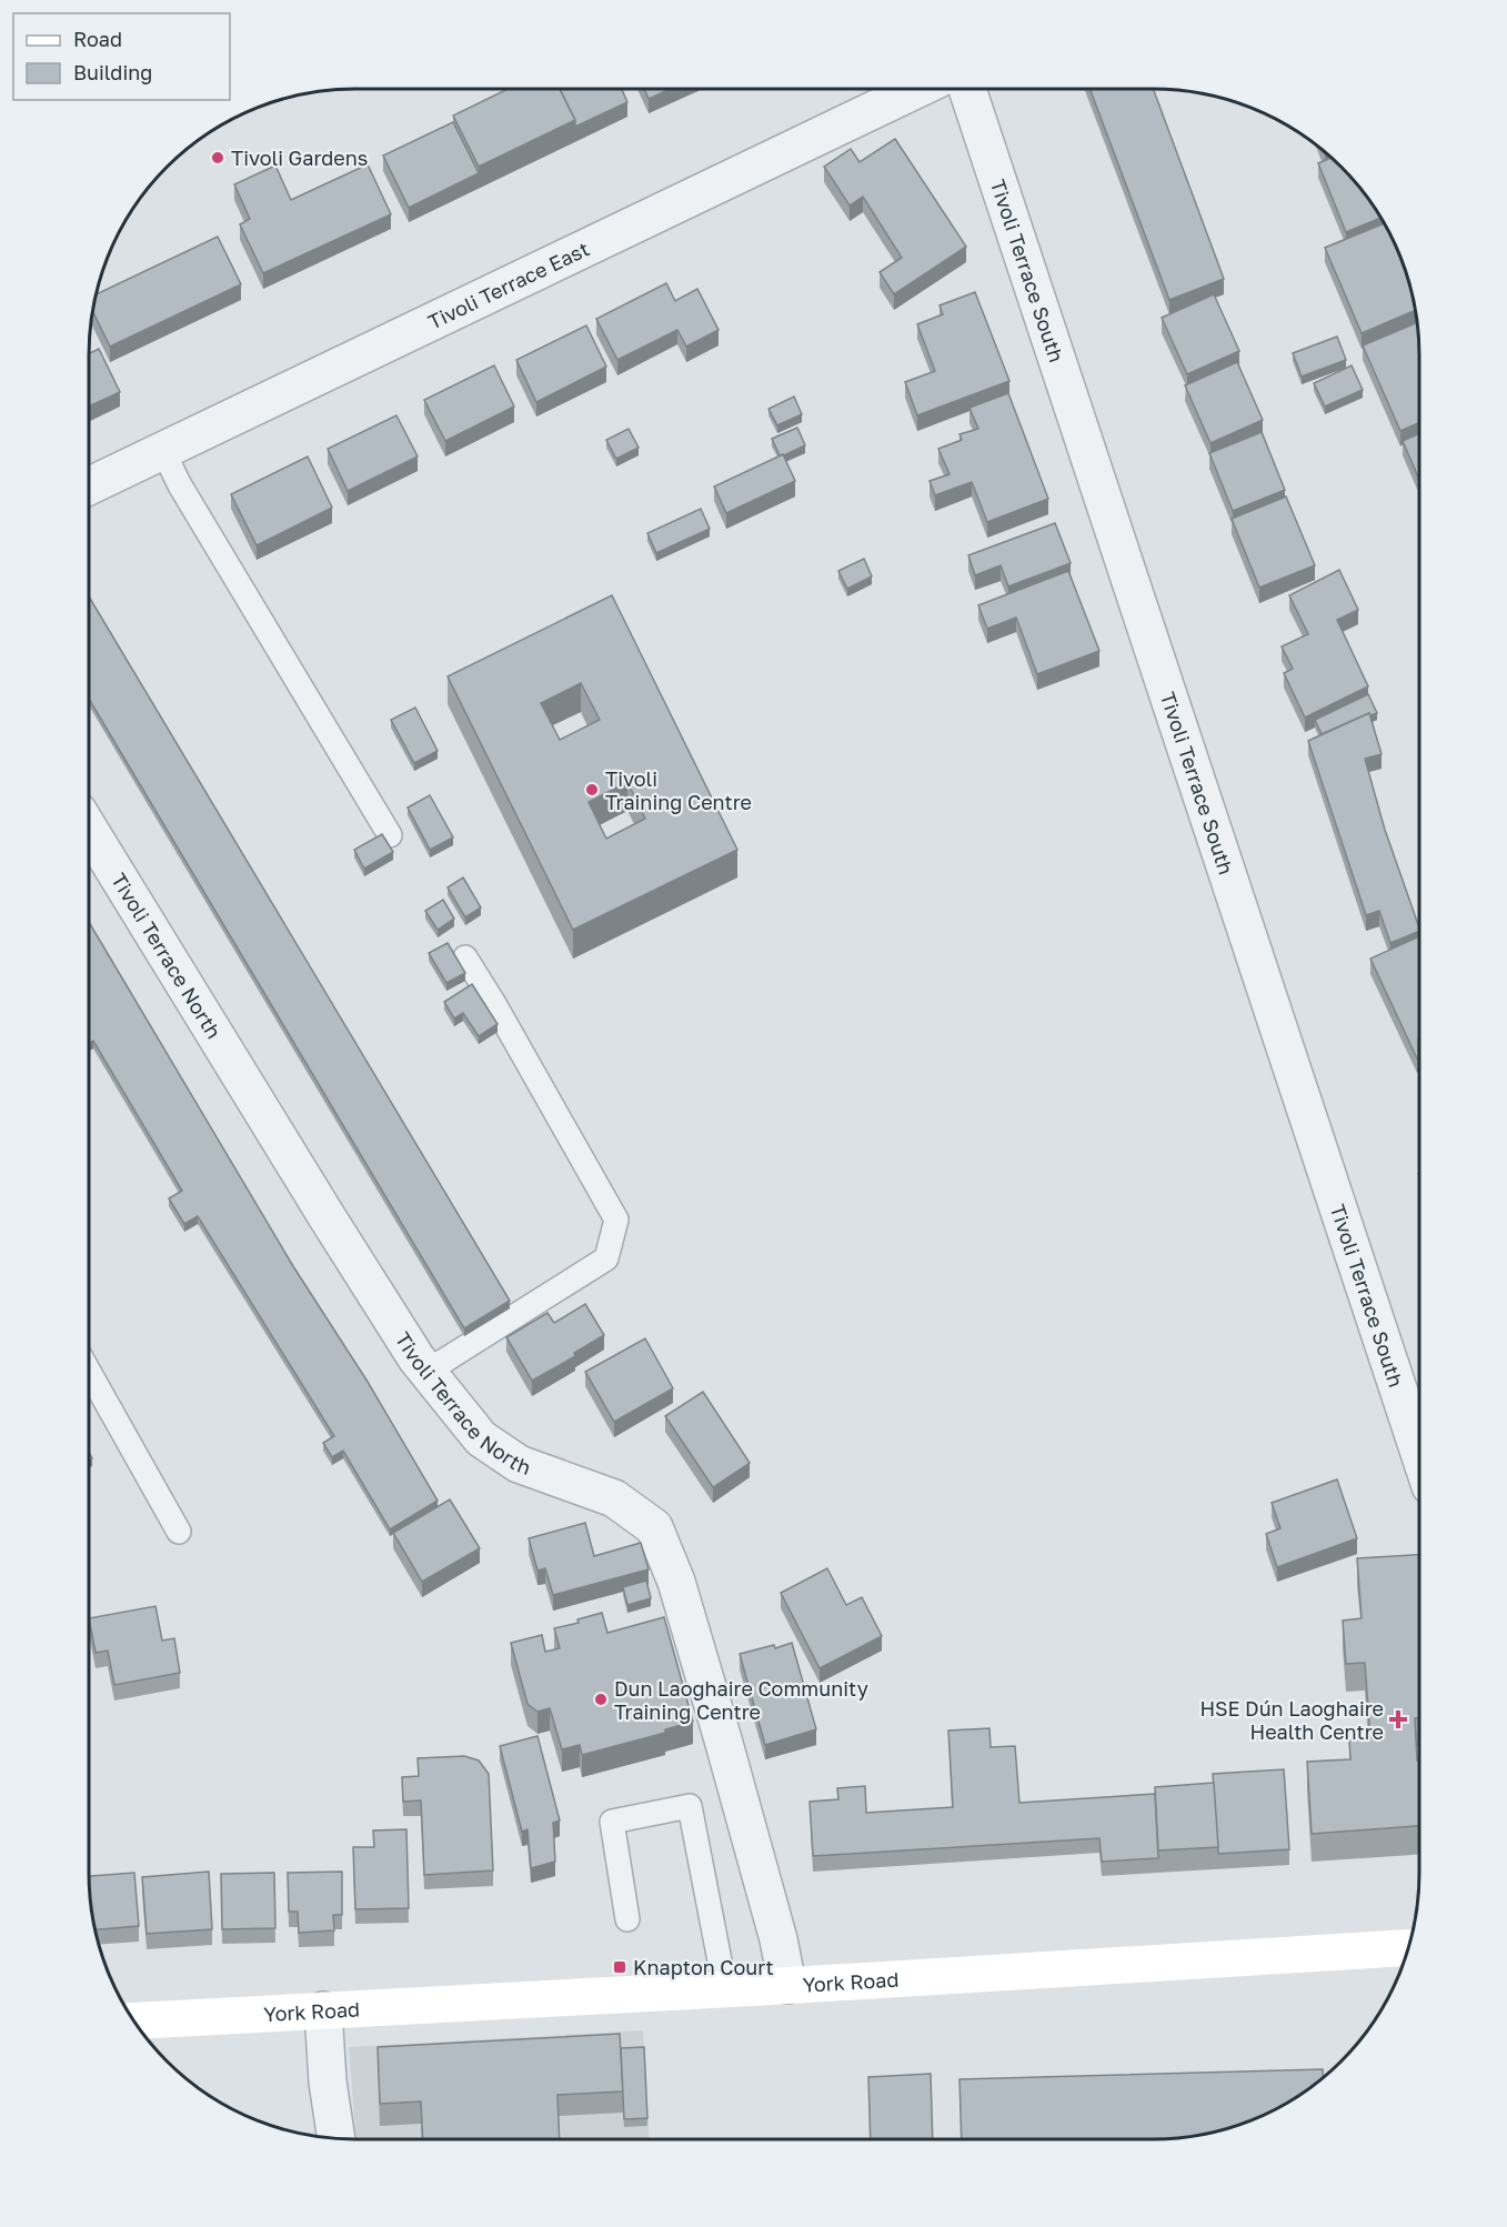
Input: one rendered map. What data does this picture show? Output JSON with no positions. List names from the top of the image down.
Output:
{
  "streets": {
    "main road": ["York Road"],
    "street": ["Tivoli Terrace South", "Tivoli Terrace East", "Tivoli Terrace North"]
  },
  "crossings": [
    ["Tivoli Terrace North", "York Road"]
  ],
  "places": {
    "other": ["Tivoli Gardens", "Tivoli Training Centre", "Dun Laoghaire Community Training Centre"],
    "health": ["HSE Dún Laoghaire Health Centre"],
    "transit": ["Knapton Court"]
  },
  "legend": ["Road", "Building"]
}
